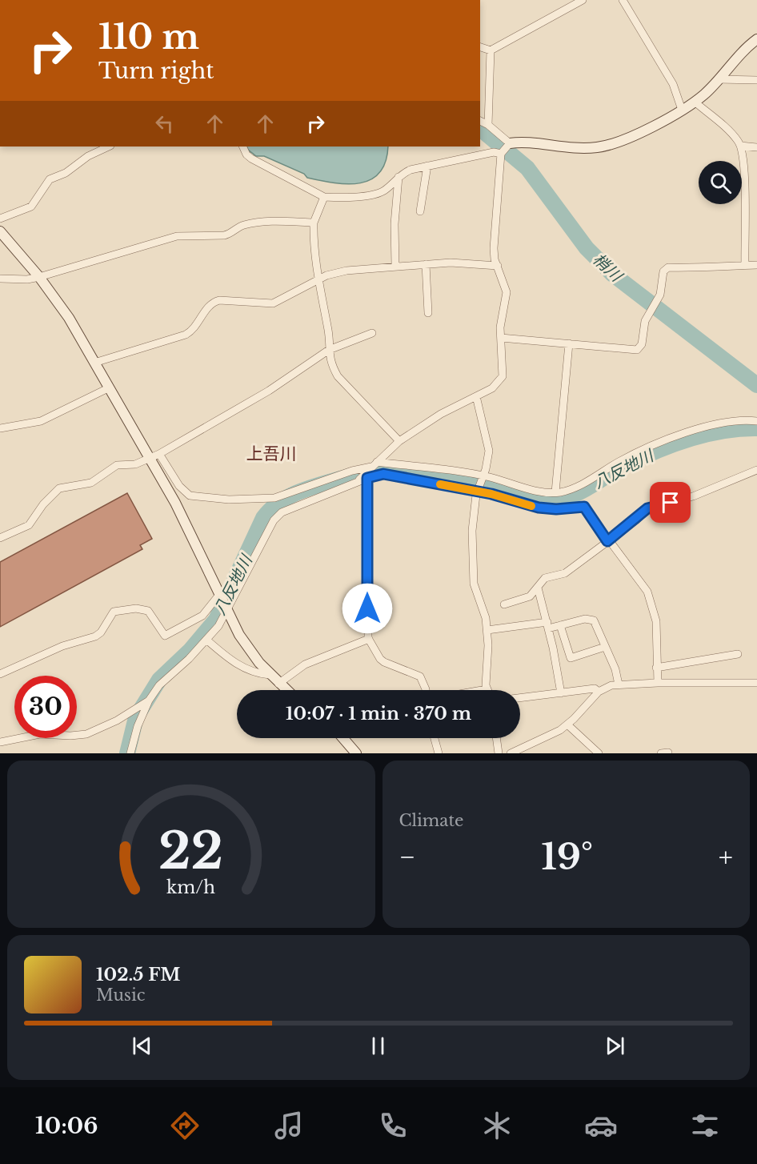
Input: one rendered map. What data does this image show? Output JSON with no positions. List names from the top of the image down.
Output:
{
  "districts": ["上吾川"],
  "water": ["梢川", "八反地川"],
  "page": {
    "turn": ["110 m", "Turn right"],
    "limit": "30",
    "trip": "10:07 · 1 min · 370 m",
    "tile": "Climate",
    "heat": ["−", "19°", "+"],
    "song": ["102.5 FM", "Music"],
    "tabs": "10:06",
    "gauge": ["22", "km/h"]
  }
}
